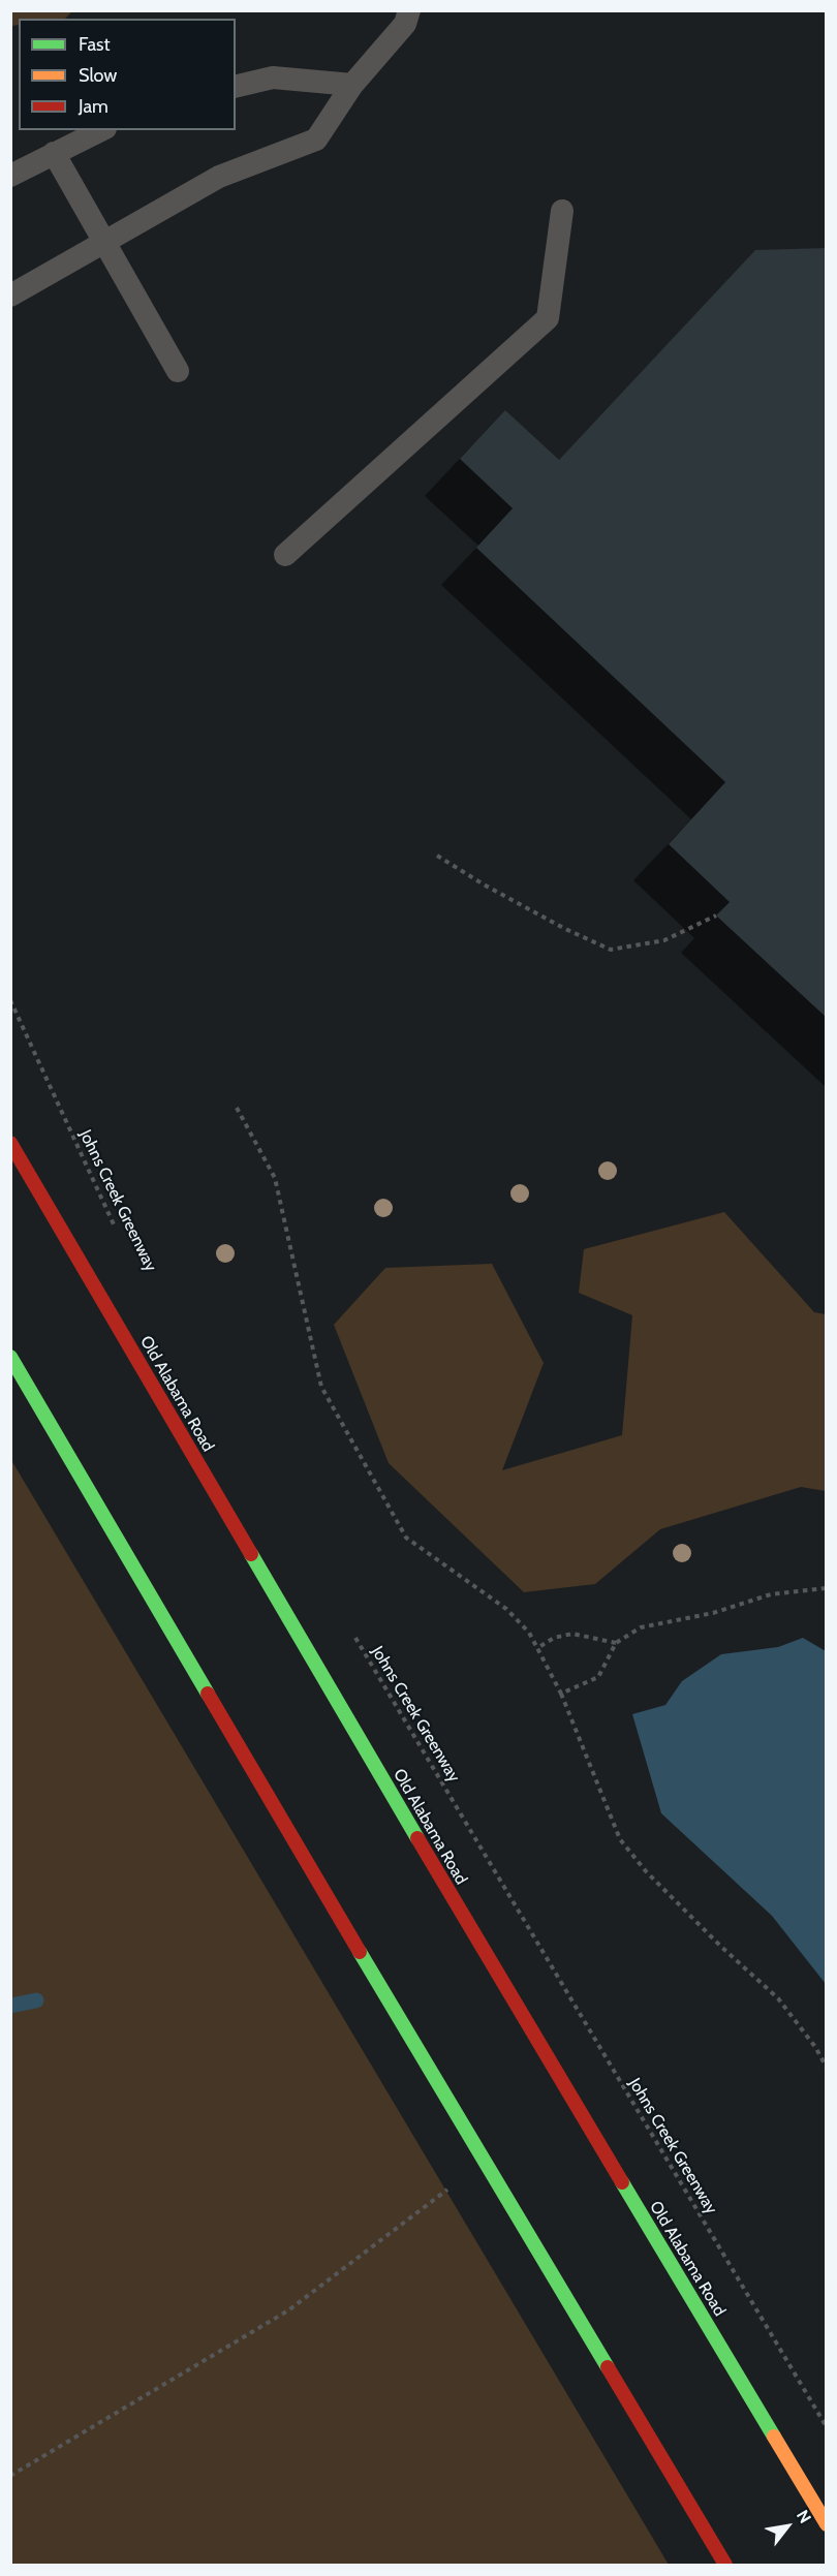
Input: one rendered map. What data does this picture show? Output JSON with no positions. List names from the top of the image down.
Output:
{
  "streets": {
    "main road": ["Old Alabama Road"],
    "path": ["Johns Creek Greenway"]
  },
  "legend": ["Fast", "Slow", "Jam"],
  "north": "top right"
}
